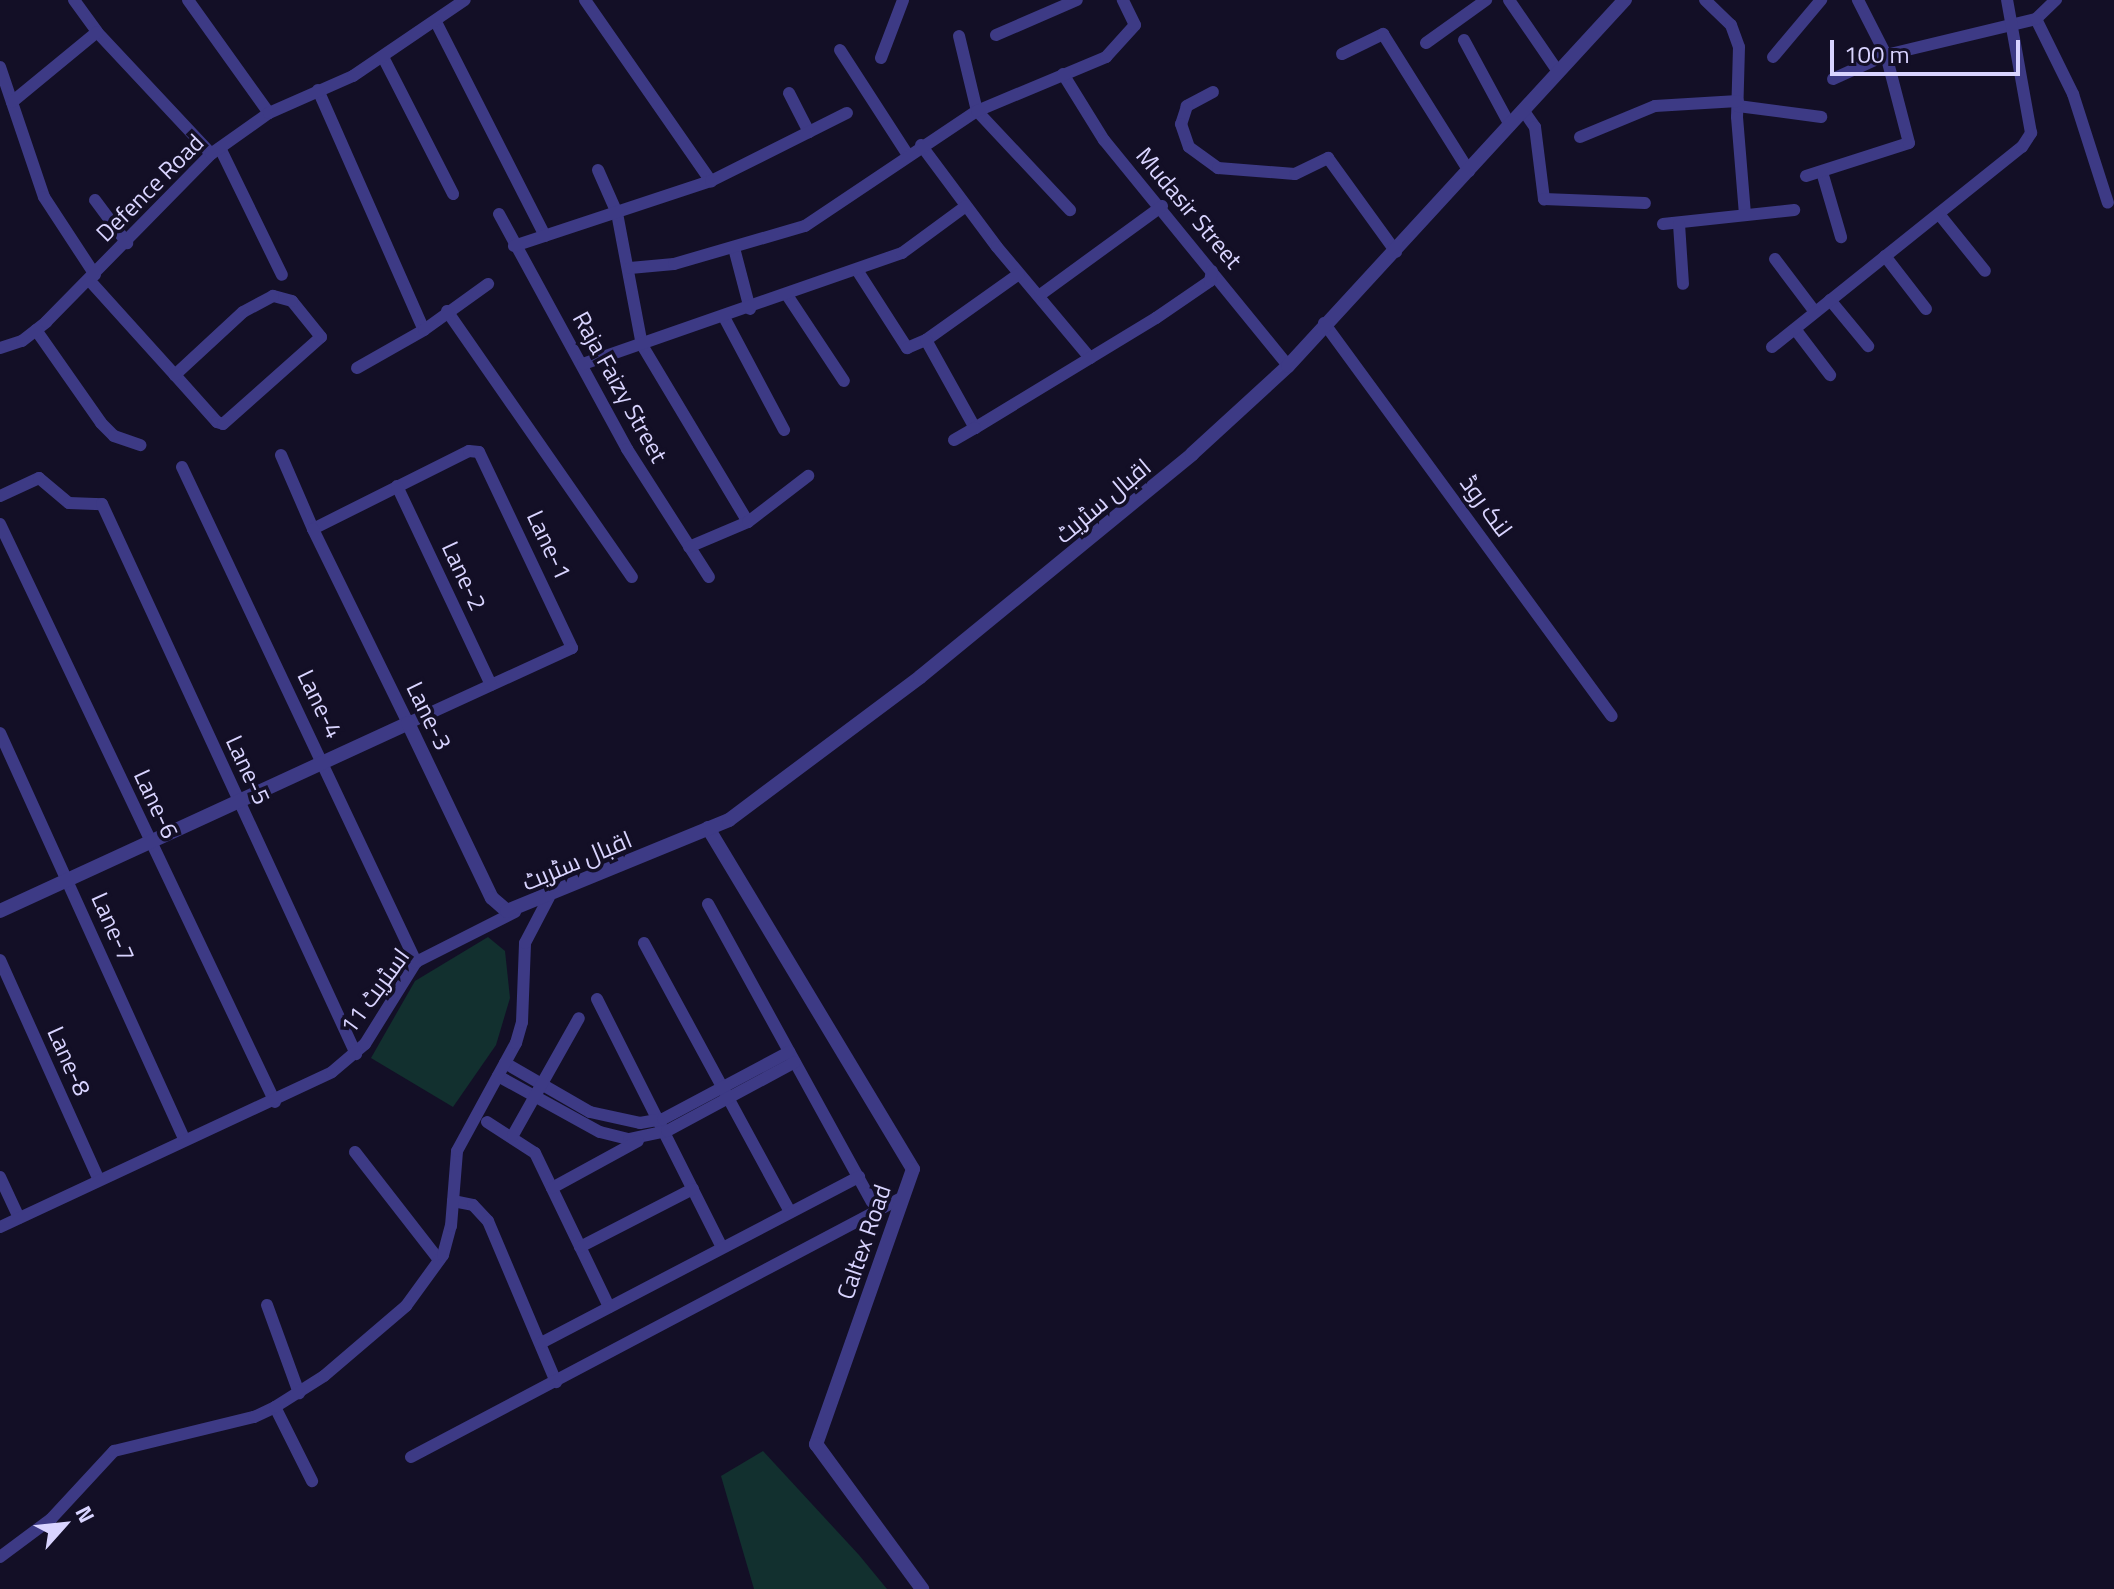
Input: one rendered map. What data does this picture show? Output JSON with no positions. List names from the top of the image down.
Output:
{
  "streets": {
    "street": [
      "Defence Road",
      "Mudasir Street",
      "Raja Faizy Street",
      "اقبال سٹریٹ",
      "لنک روڈ",
      "Lane-1",
      "Lane-2",
      "Lane-4",
      "Lane-3",
      "Lane-5",
      "Lane-6",
      "Lane-7",
      "اسٹریٹ 11",
      "Lane-8",
      "Caltex Road"
    ]
  },
  "crossings": [
    ["Mudasir Street", "اقبال سٹریٹ"],
    ["اقبال سٹریٹ", "لنک روڈ"],
    ["اقبال سٹریٹ", "Lane-3"],
    ["اقبال سٹریٹ", "اسٹریٹ 11"],
    ["اقبال سٹریٹ", "Caltex Road"],
    ["Lane-1", "Lane-2"],
    ["Lane-4", "اسٹریٹ 11"],
    ["Lane-3", "اسٹریٹ 11"],
    ["Lane-5", "اسٹریٹ 11"]
  ],
  "scale_bar": "100 m",
  "north": "top right"
}
